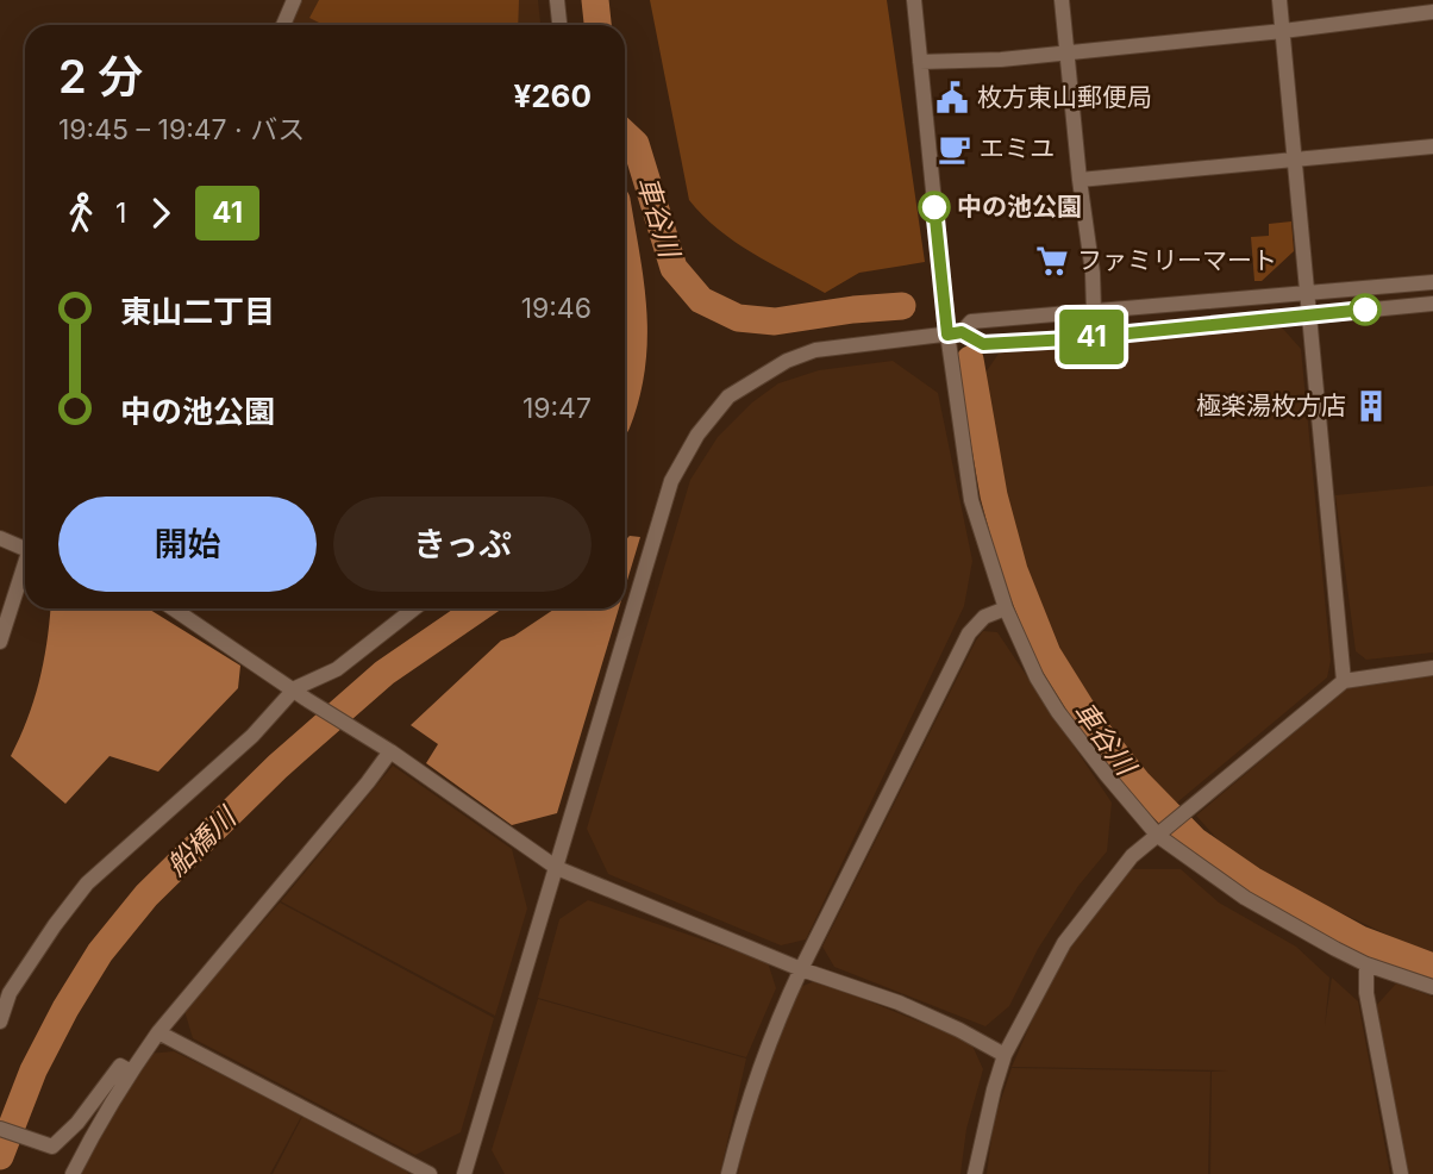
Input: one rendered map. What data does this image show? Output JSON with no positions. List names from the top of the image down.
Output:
{
  "water": ["車谷川", "船橋川"],
  "places": {
    "public building": ["枚方東山郵便局"],
    "cafe": ["エミユ"],
    "other": ["中の池公園"],
    "supermarket": ["ファミリーマート"],
    "building": ["極楽湯枚方店"]
  },
  "lines": ["bus line 41"],
  "page": {
    "on_map": "41",
    "heading": ["2 分", "19:45 – 19:47 · バス", "¥260"],
    "legs": ["1", "41"],
    "list": [
      {
        "name": "東山二丁目",
        "value": "19:46"
      },
      {
        "name": "中の池公園",
        "value": "19:47"
      }
    ],
    "buttons": ["開始", "きっぷ"]
  }
}
